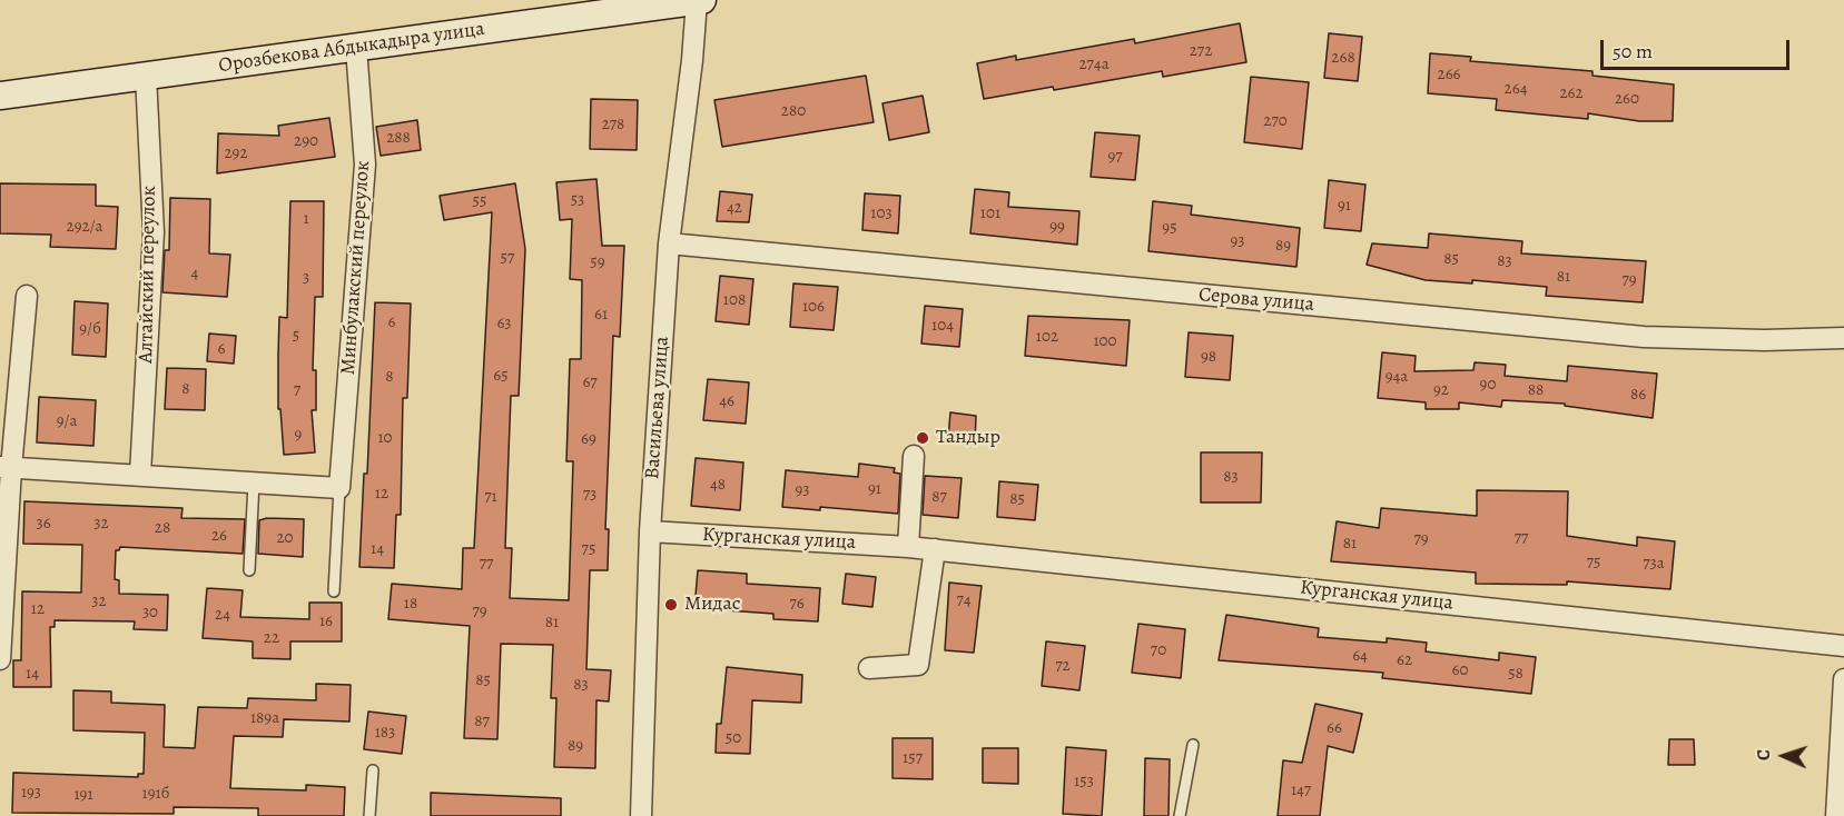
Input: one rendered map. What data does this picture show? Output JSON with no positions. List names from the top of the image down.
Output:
{
  "streets": {
    "street": [
      "Орозбекова Абдыкадыра улица",
      "Минбулакский переулок",
      "Алтайский переулок",
      "Серова улица",
      "Васильева улица",
      "Курганская улица"
    ]
  },
  "crossings": [
    ["Орозбекова Абдыкадыра улица", "Минбулакский переулок"],
    ["Орозбекова Абдыкадыра улица", "Алтайский переулок"],
    ["Орозбекова Абдыкадыра улица", "Васильева улица"],
    ["Серова улица", "Васильева улица"],
    ["Васильева улица", "Курганская улица"]
  ],
  "places": ["Тандыр", "Мидас"],
  "house_numbers": [
    "272",
    "268",
    "274а",
    "266",
    "264",
    "262",
    "260",
    "280",
    "270",
    "278",
    "288",
    "290",
    "292",
    "97",
    "53",
    "55",
    "91",
    "42",
    "103",
    "101",
    "1",
    "292/а",
    "99",
    "95",
    "93",
    "89",
    "57",
    "85",
    "83",
    "59",
    "4",
    "81",
    "3",
    "79",
    "108",
    "106",
    "61",
    "6",
    "63",
    "104",
    "9/б",
    "5",
    "102",
    "100",
    "6",
    "98",
    "65",
    "8",
    "94а",
    "67",
    "90",
    "8",
    "7",
    "92",
    "88",
    "86",
    "46",
    "9/а",
    "9",
    "10",
    "69",
    "83",
    "48",
    "91",
    "93",
    "12",
    "73",
    "71",
    "87",
    "85",
    "36",
    "32",
    "28",
    "26",
    "20",
    "77",
    "79",
    "81",
    "14",
    "75",
    "75",
    "77",
    "73а",
    "74",
    "32",
    "18",
    "76",
    "12",
    "79",
    "30",
    "24",
    "16",
    "81",
    "22",
    "70",
    "64",
    "62",
    "72",
    "60",
    "14",
    "58",
    "85",
    "83",
    "189а",
    "87",
    "66",
    "183",
    "50",
    "89",
    "157",
    "153",
    "147",
    "193",
    "191б",
    "191"
  ],
  "scale_bar": "50 m",
  "north": "left"
}
